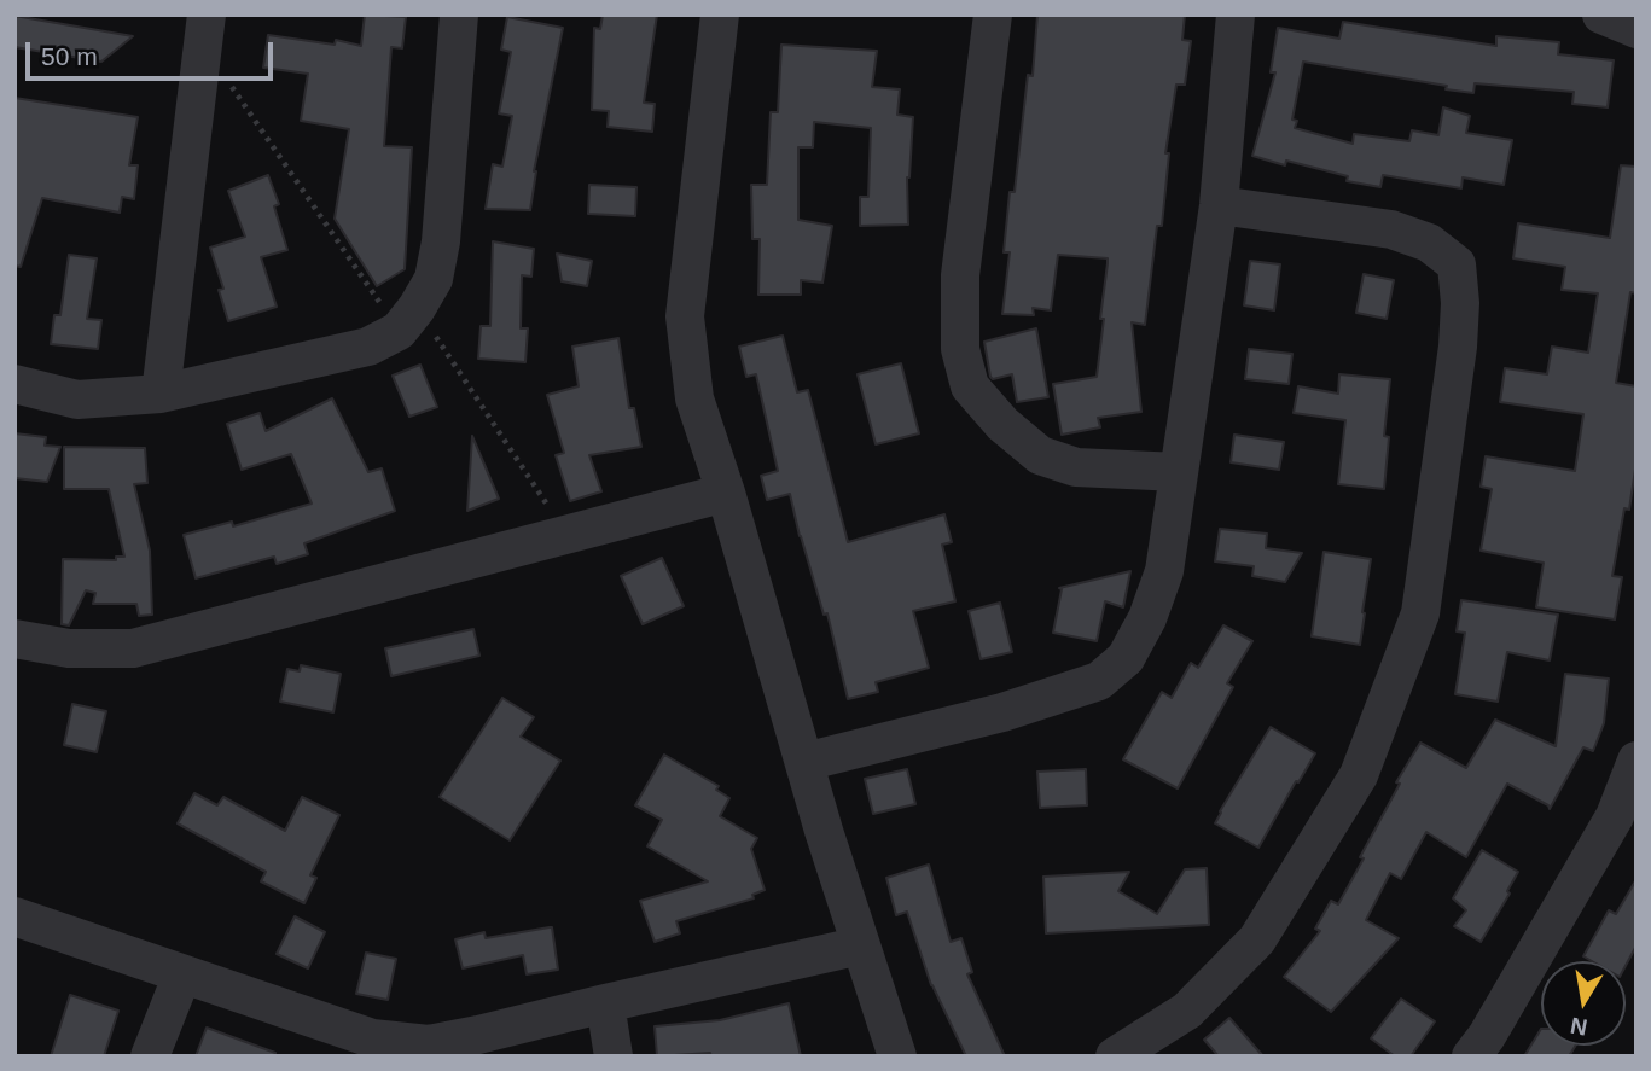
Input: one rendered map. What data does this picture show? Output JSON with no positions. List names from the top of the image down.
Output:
{
  "scale_bar": "50 m",
  "north": "bottom"
}
